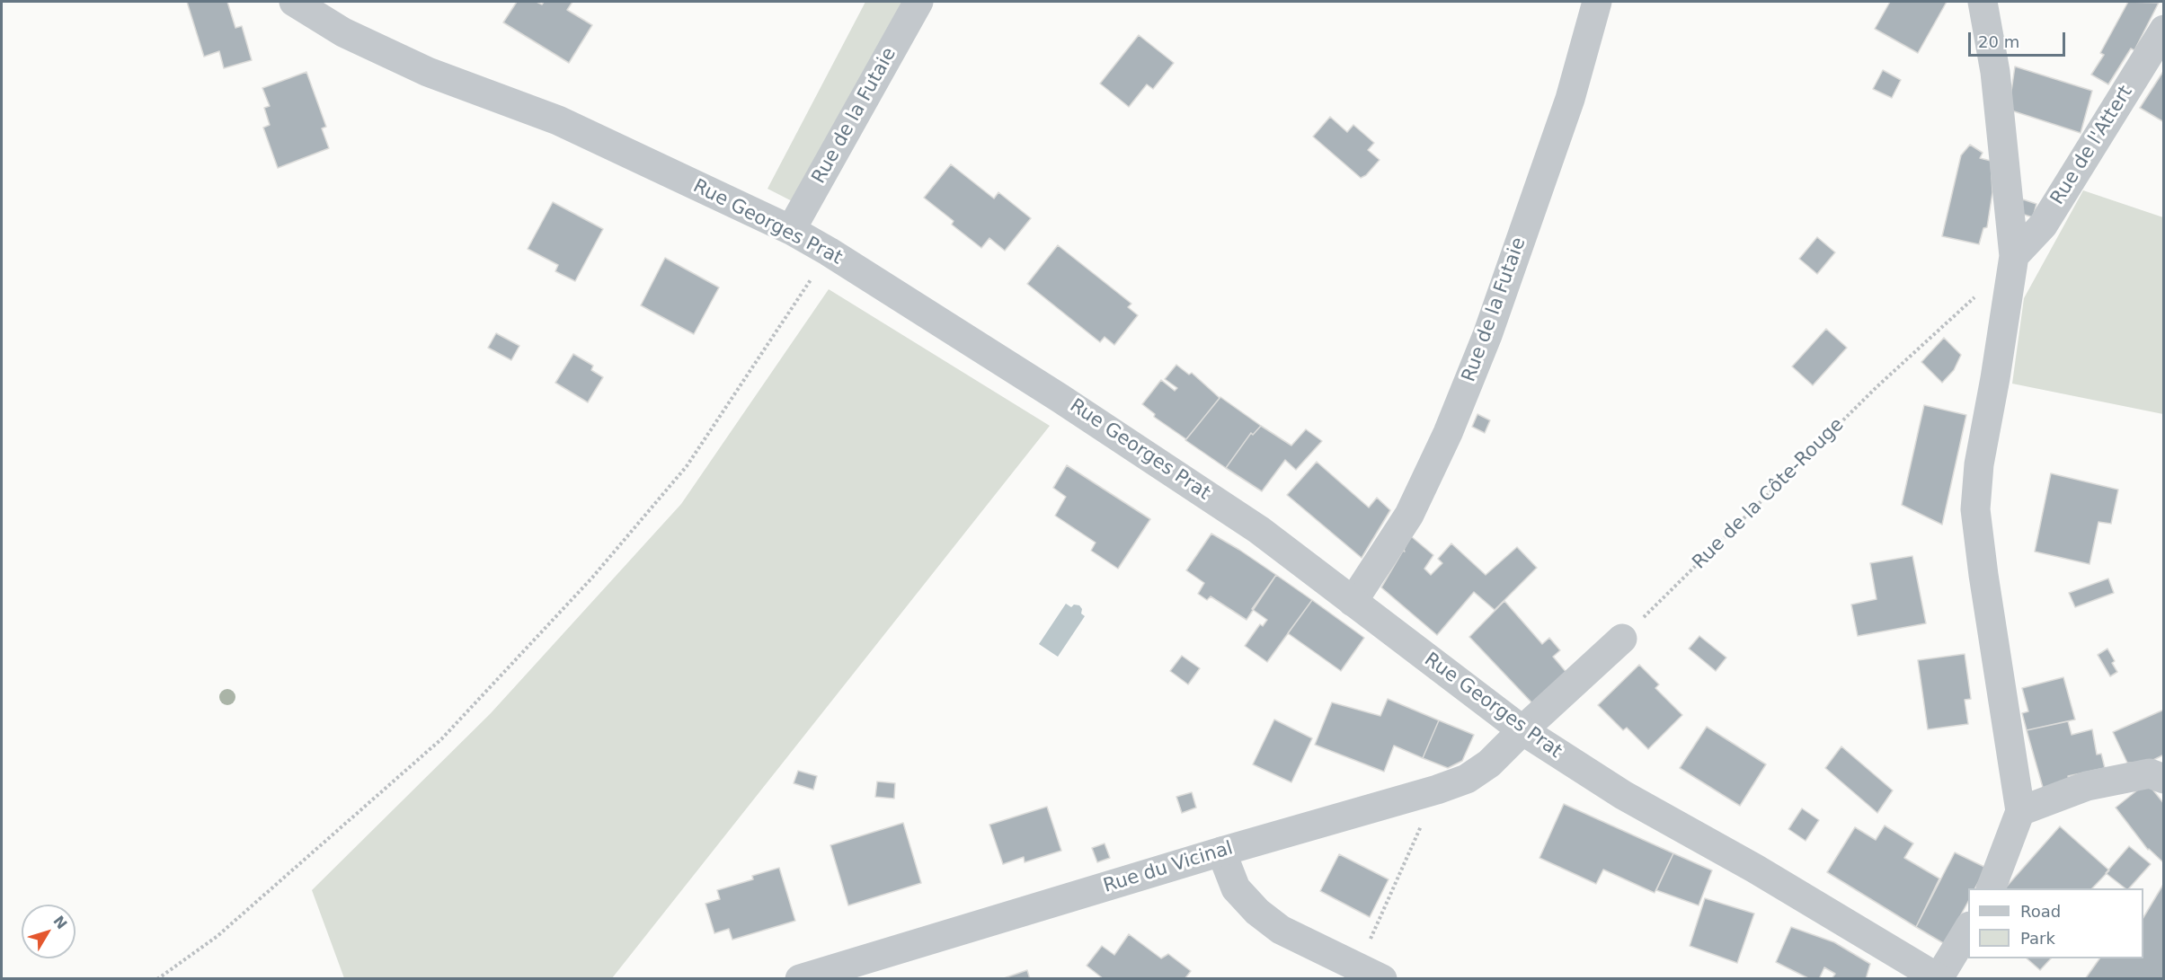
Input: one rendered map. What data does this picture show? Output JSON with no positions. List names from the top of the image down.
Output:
{
  "streets": {
    "street": [
      "Rue de la Futaie",
      "Rue de l'Attert",
      "Rue Georges Prat",
      "Rue du Vicinal"
    ],
    "path": ["Rue de la Côte-Rouge"]
  },
  "crossings": [
    ["Rue de la Futaie", "Rue Georges Prat"],
    ["Rue Georges Prat", "Rue du Vicinal"]
  ],
  "legend": ["Road", "Park"],
  "scale_bar": "20 m",
  "north": "top right"
}
